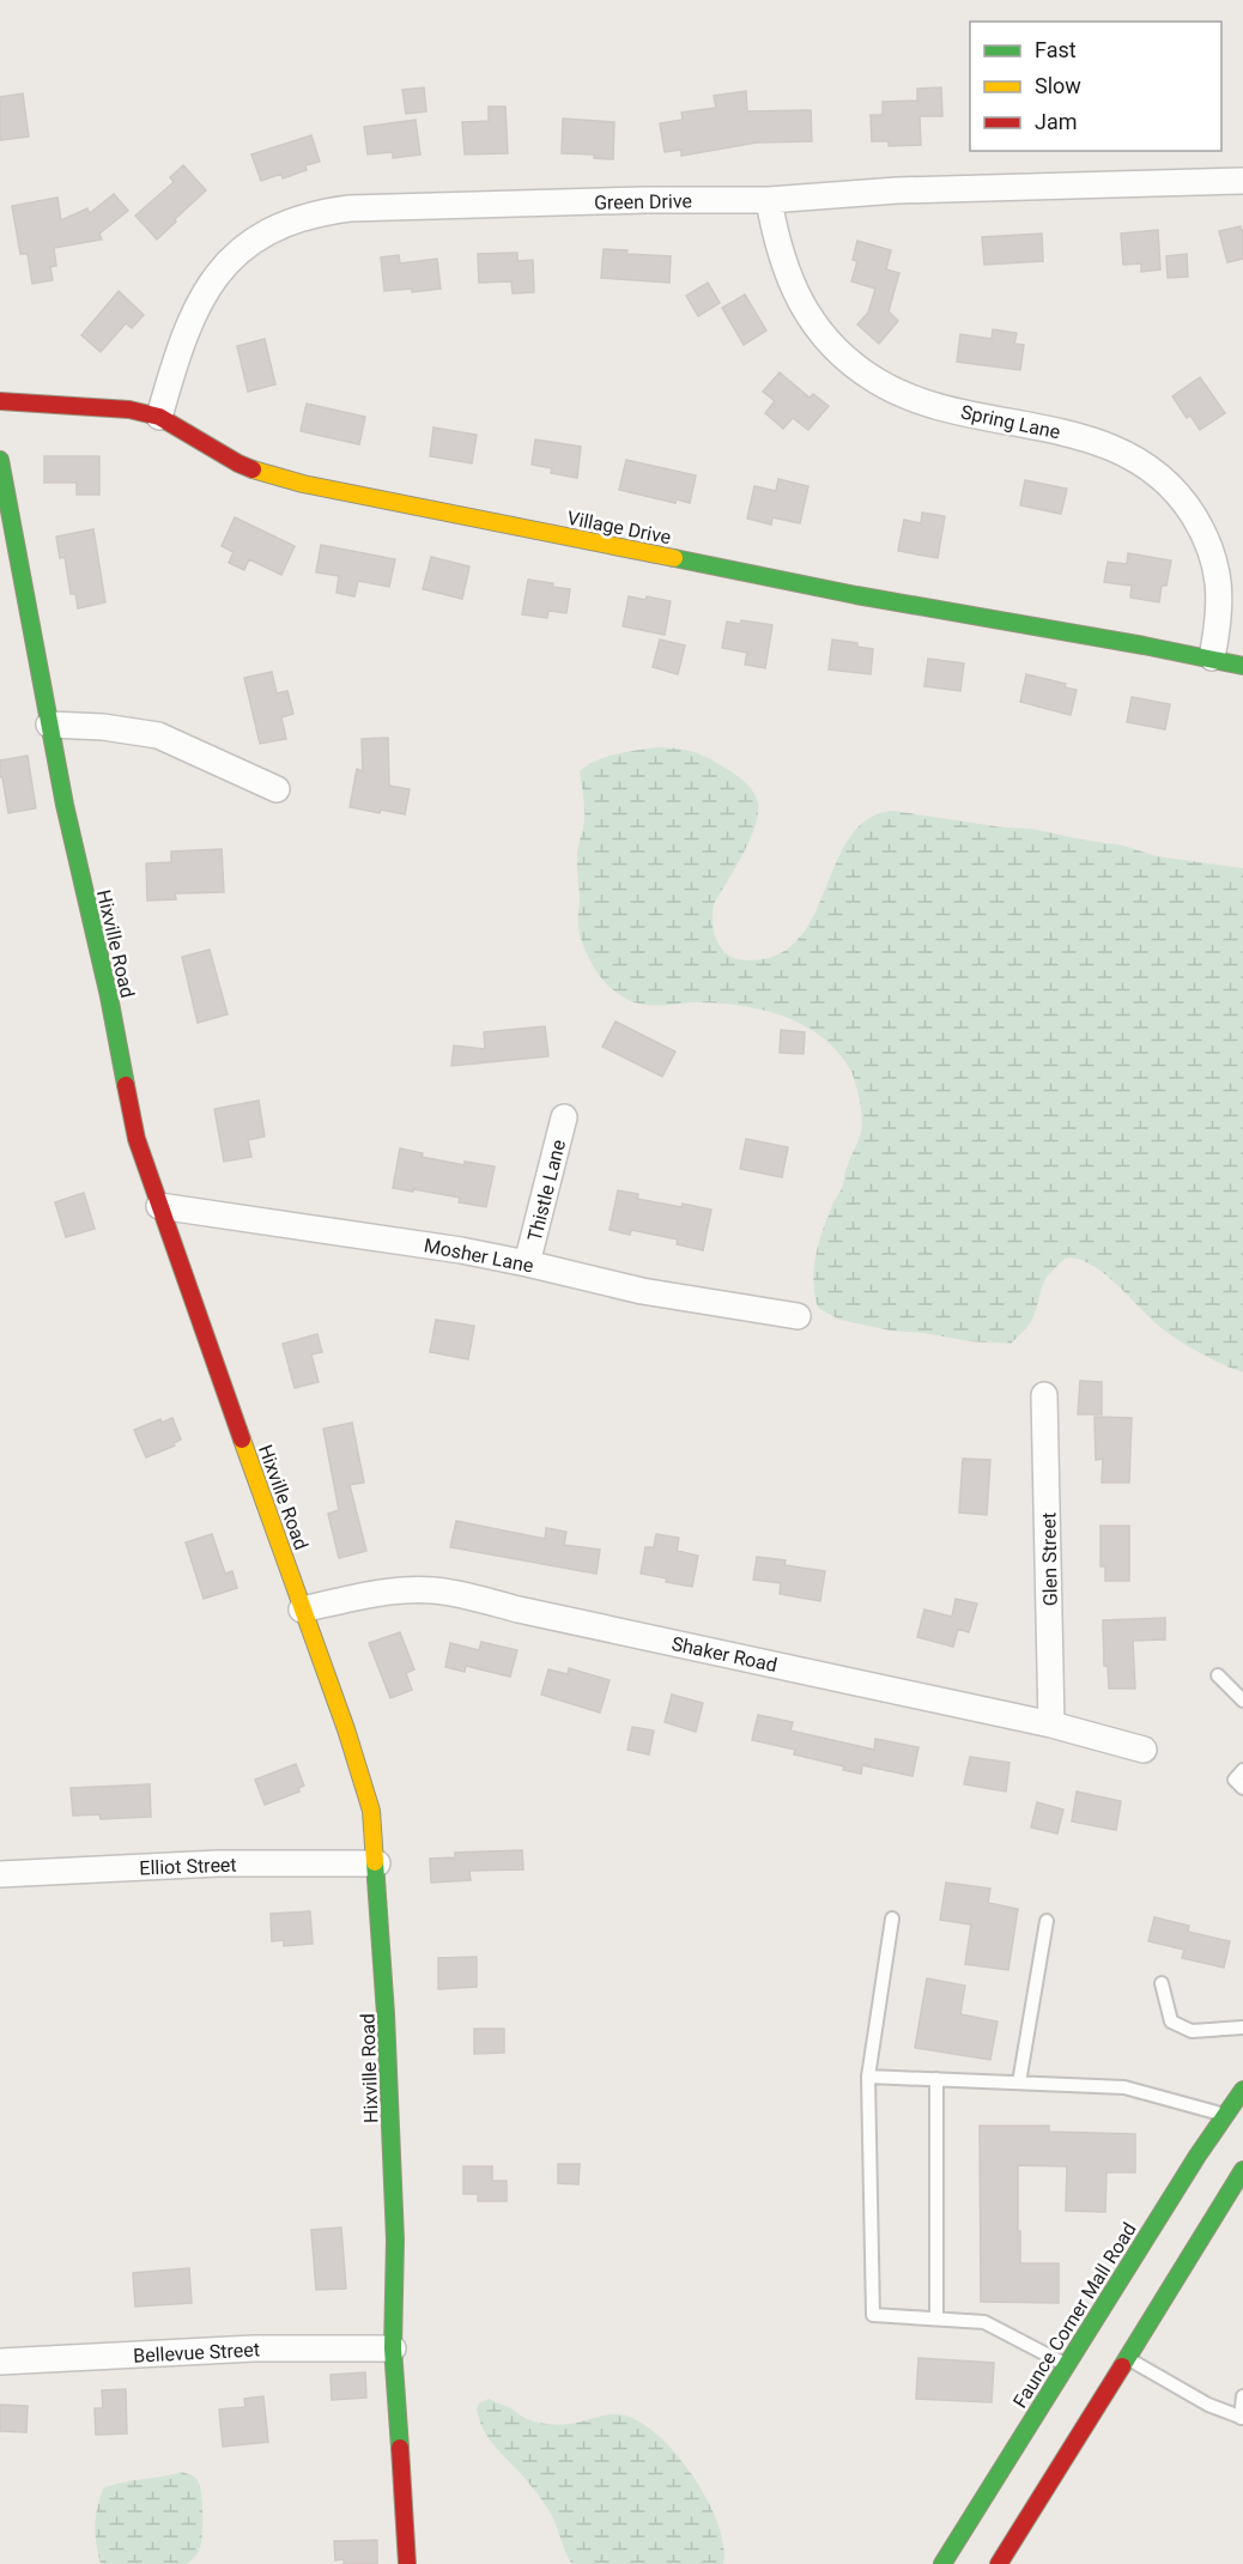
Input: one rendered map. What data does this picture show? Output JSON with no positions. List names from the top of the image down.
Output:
{
  "streets": {
    "street": [
      "Green Drive",
      "Spring Lane",
      "Village Drive",
      "Hixville Road",
      "Thistle Lane",
      "Mosher Lane",
      "Glen Street",
      "Shaker Road",
      "Elliot Street",
      "Faunce Corner Mall Road",
      "Bellevue Street"
    ]
  },
  "crossings": [
    ["Green Drive", "Spring Lane"],
    ["Green Drive", "Village Drive"],
    ["Spring Lane", "Village Drive"],
    ["Hixville Road", "Mosher Lane"],
    ["Hixville Road", "Shaker Road"],
    ["Hixville Road", "Elliot Street"],
    ["Hixville Road", "Bellevue Street"],
    ["Thistle Lane", "Mosher Lane"],
    ["Glen Street", "Shaker Road"]
  ],
  "legend": ["Fast", "Slow", "Jam"]
}
